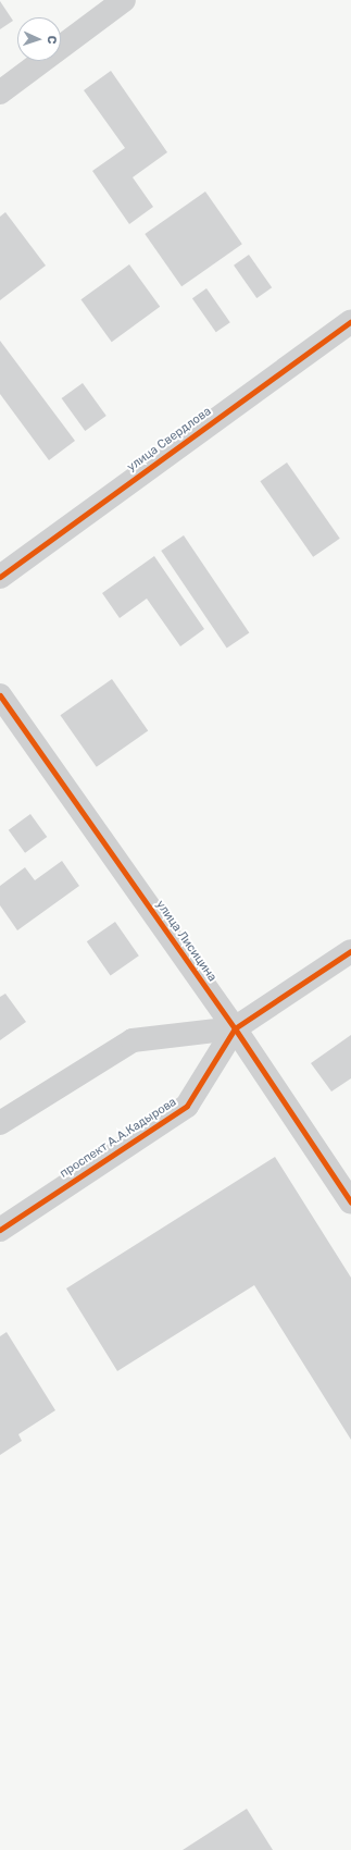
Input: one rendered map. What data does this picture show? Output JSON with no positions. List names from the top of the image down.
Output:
{
  "streets": {
    "street": ["улица Свердлова", "улица Лисицина", "проспект А.А.Кадырова"]
  },
  "crossings": [
    ["улица Лисицина", "проспект А.А.Кадырова"]
  ],
  "north": "right"
}
